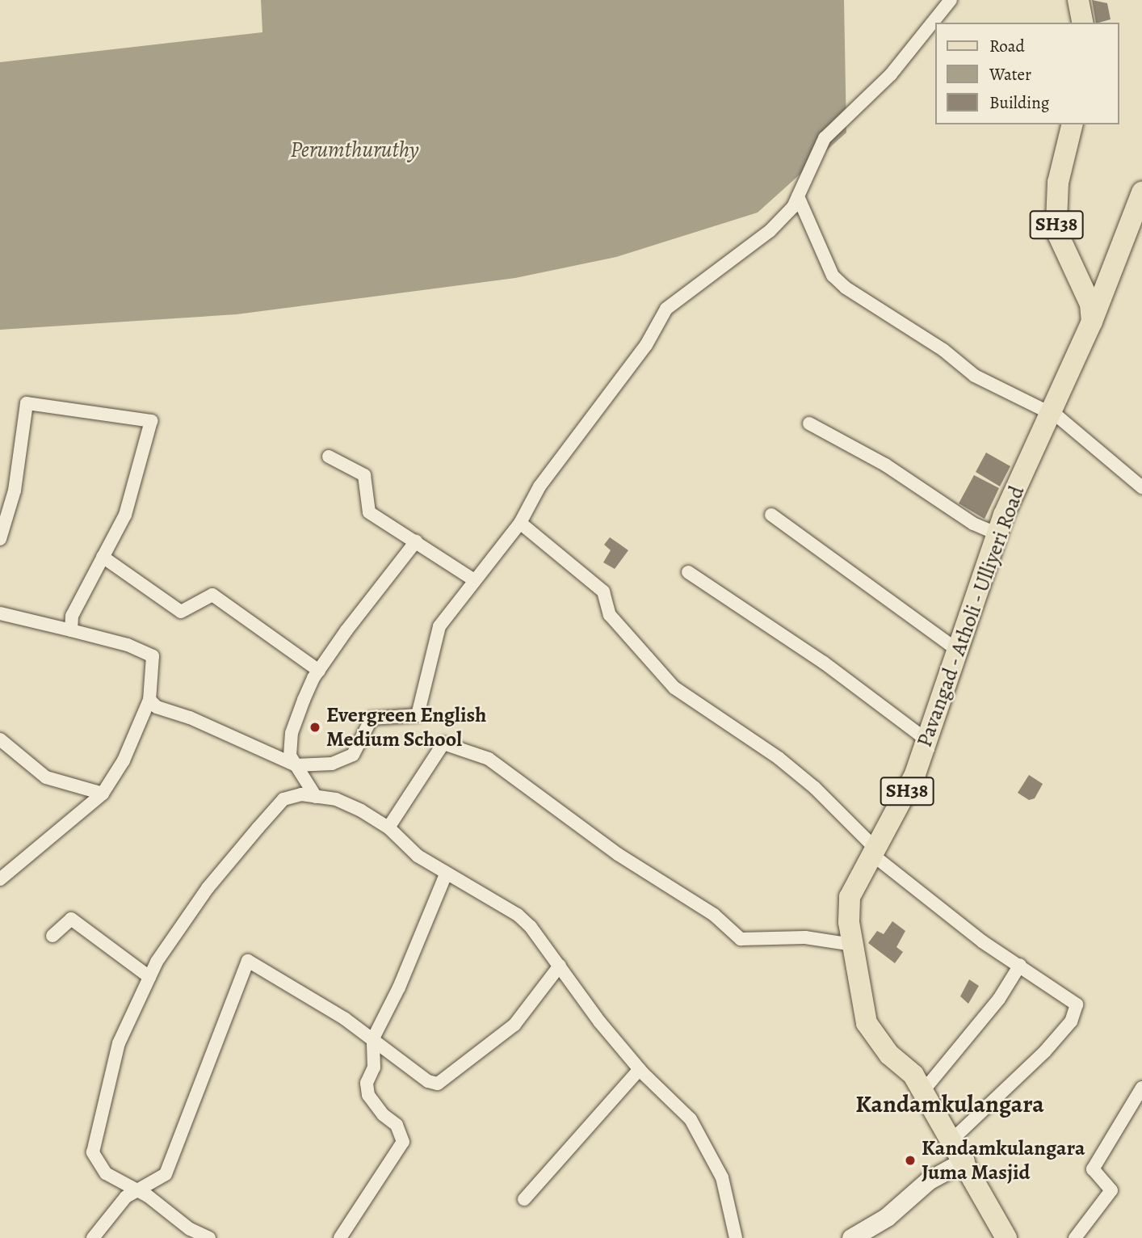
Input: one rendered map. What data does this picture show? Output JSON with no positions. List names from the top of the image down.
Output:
{
  "streets": {
    "main road": ["SH38", "Pavangad - Atholi - Ulliyeri Road"]
  },
  "crossings": [
    ["SH38", "Pavangad - Atholi - Ulliyeri Road"]
  ],
  "districts": ["Kandamkulangara"],
  "water": ["Perumthuruthy"],
  "places": ["Evergreen English Medium School", "Kandamkulangara Juma Masjid"],
  "legend": ["Road", "Water", "Building"]
}
